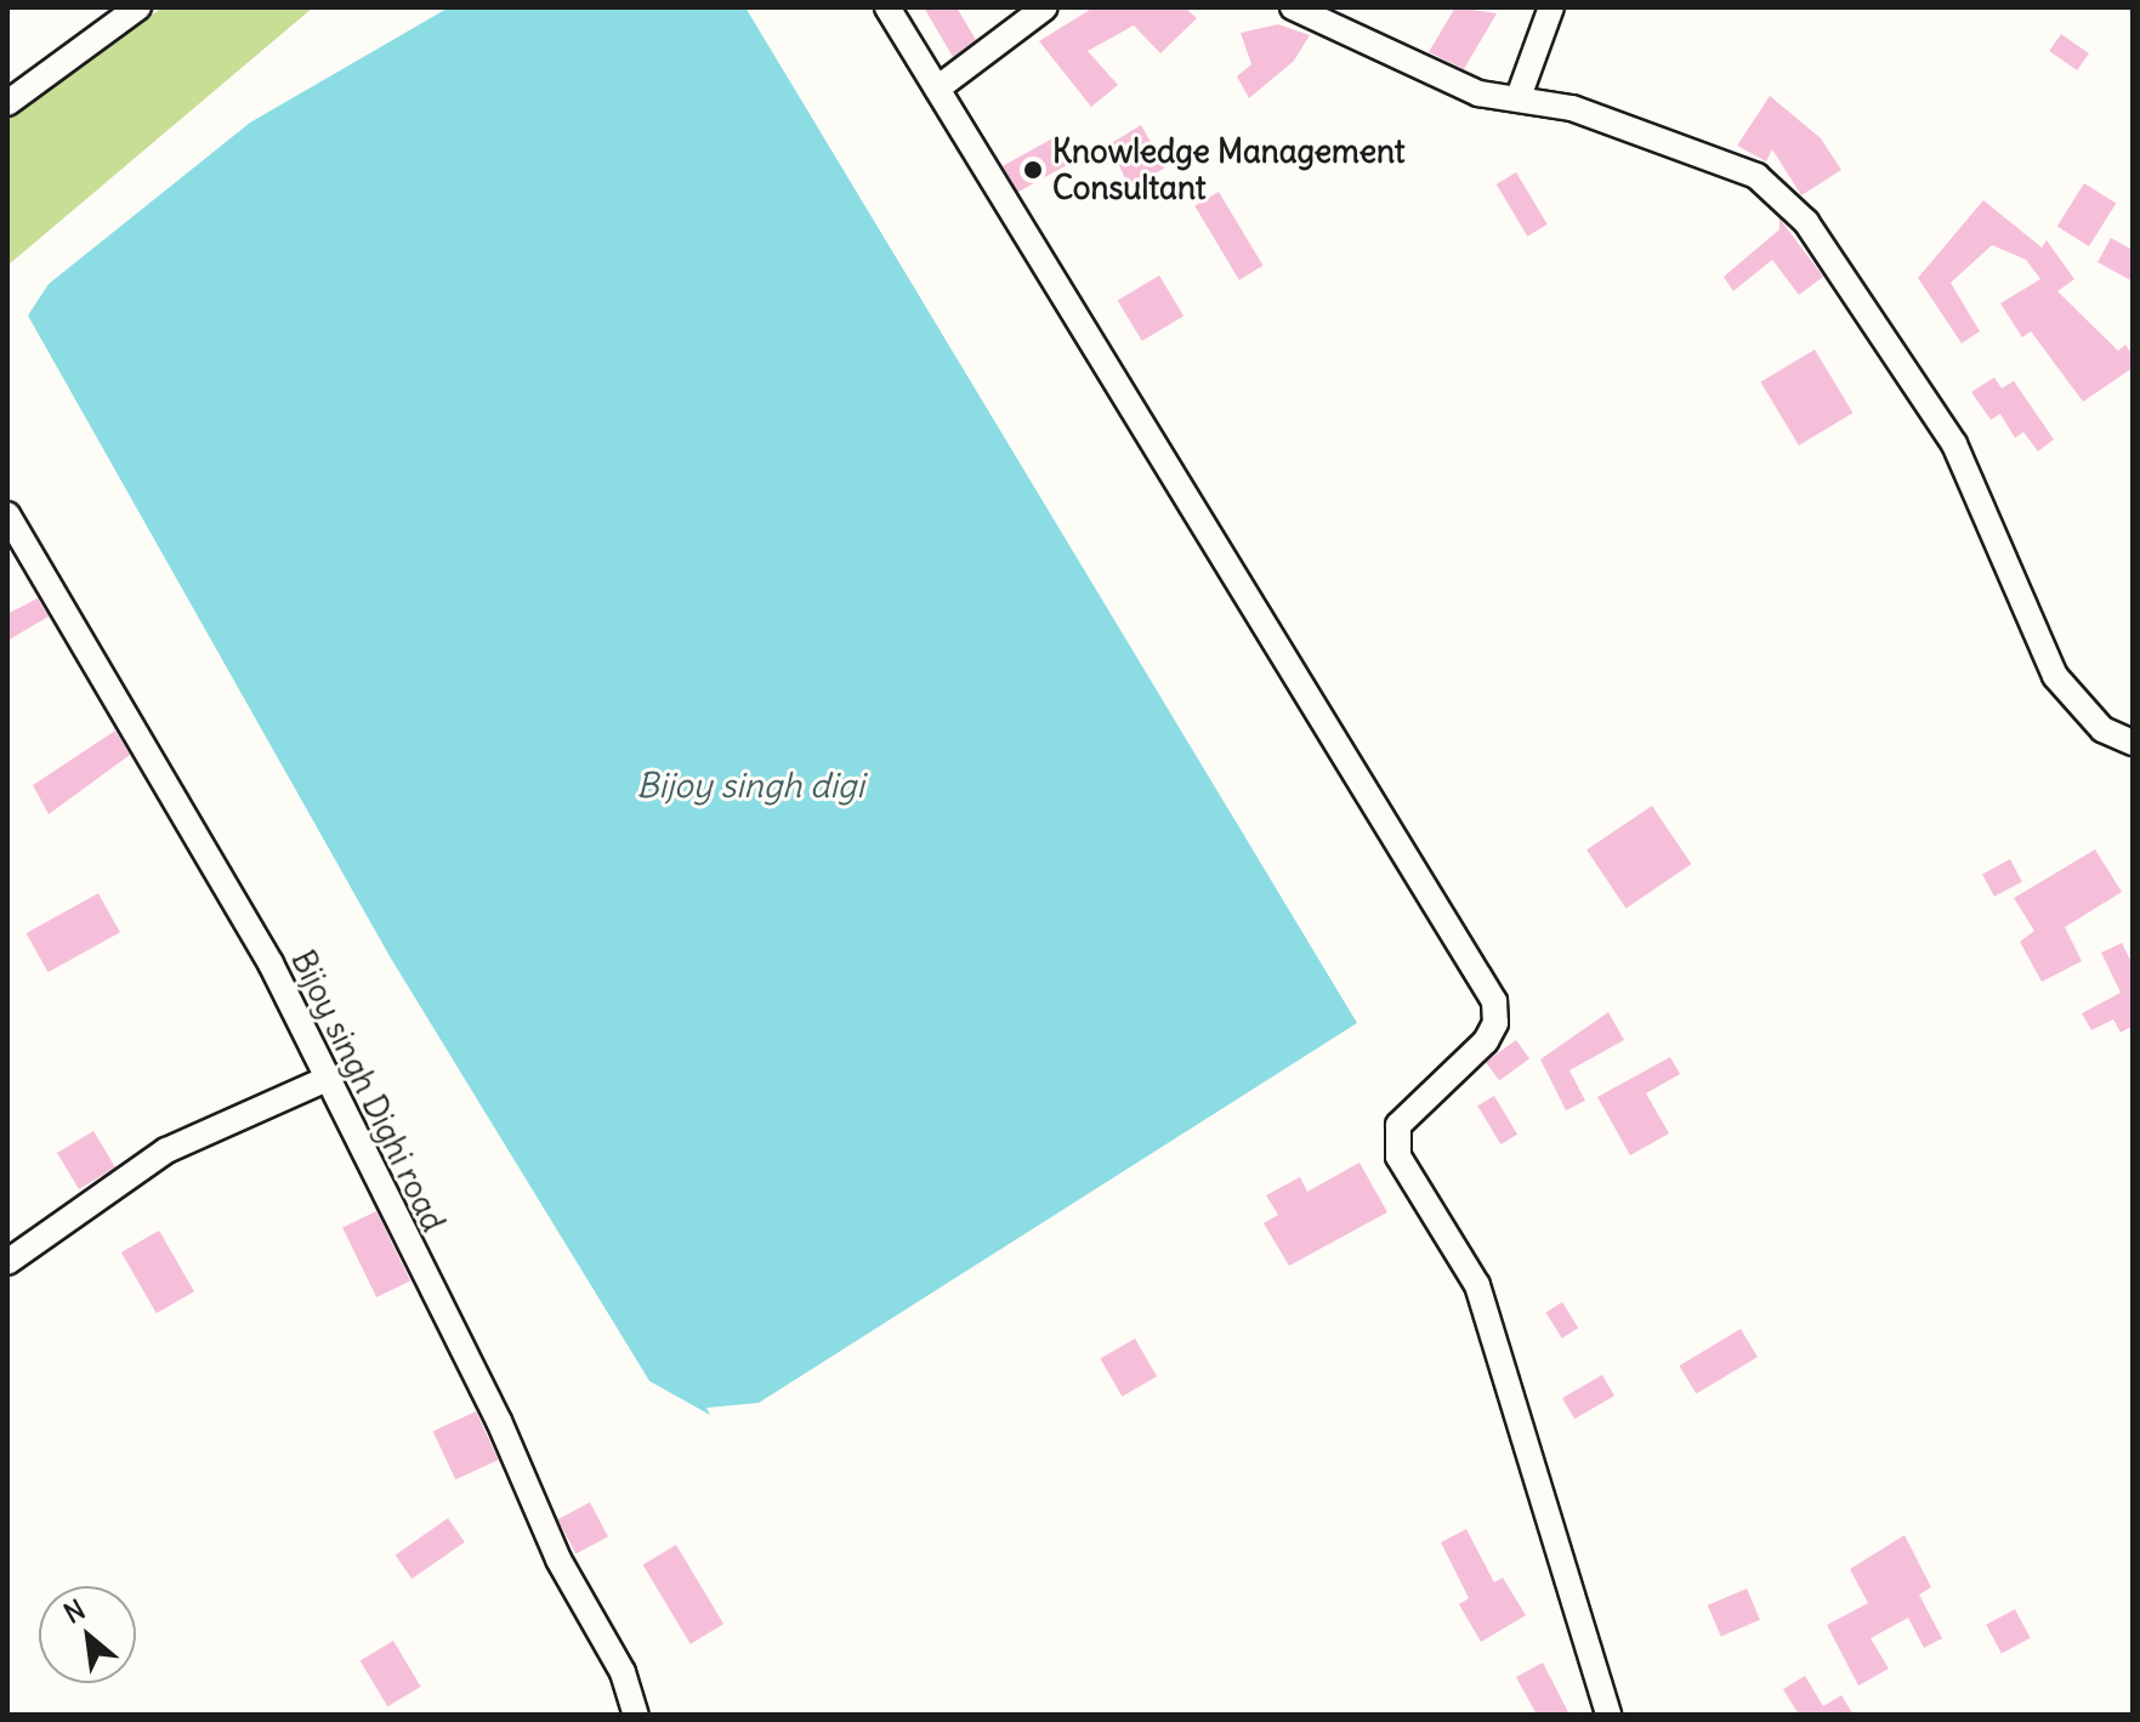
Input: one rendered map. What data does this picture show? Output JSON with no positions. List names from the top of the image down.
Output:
{
  "streets": {
    "street": ["Bijoy singh Dighi road"]
  },
  "water": ["Bijoy singh digi"],
  "places": ["Knowledge Management Consultant"],
  "north": "top left"
}
